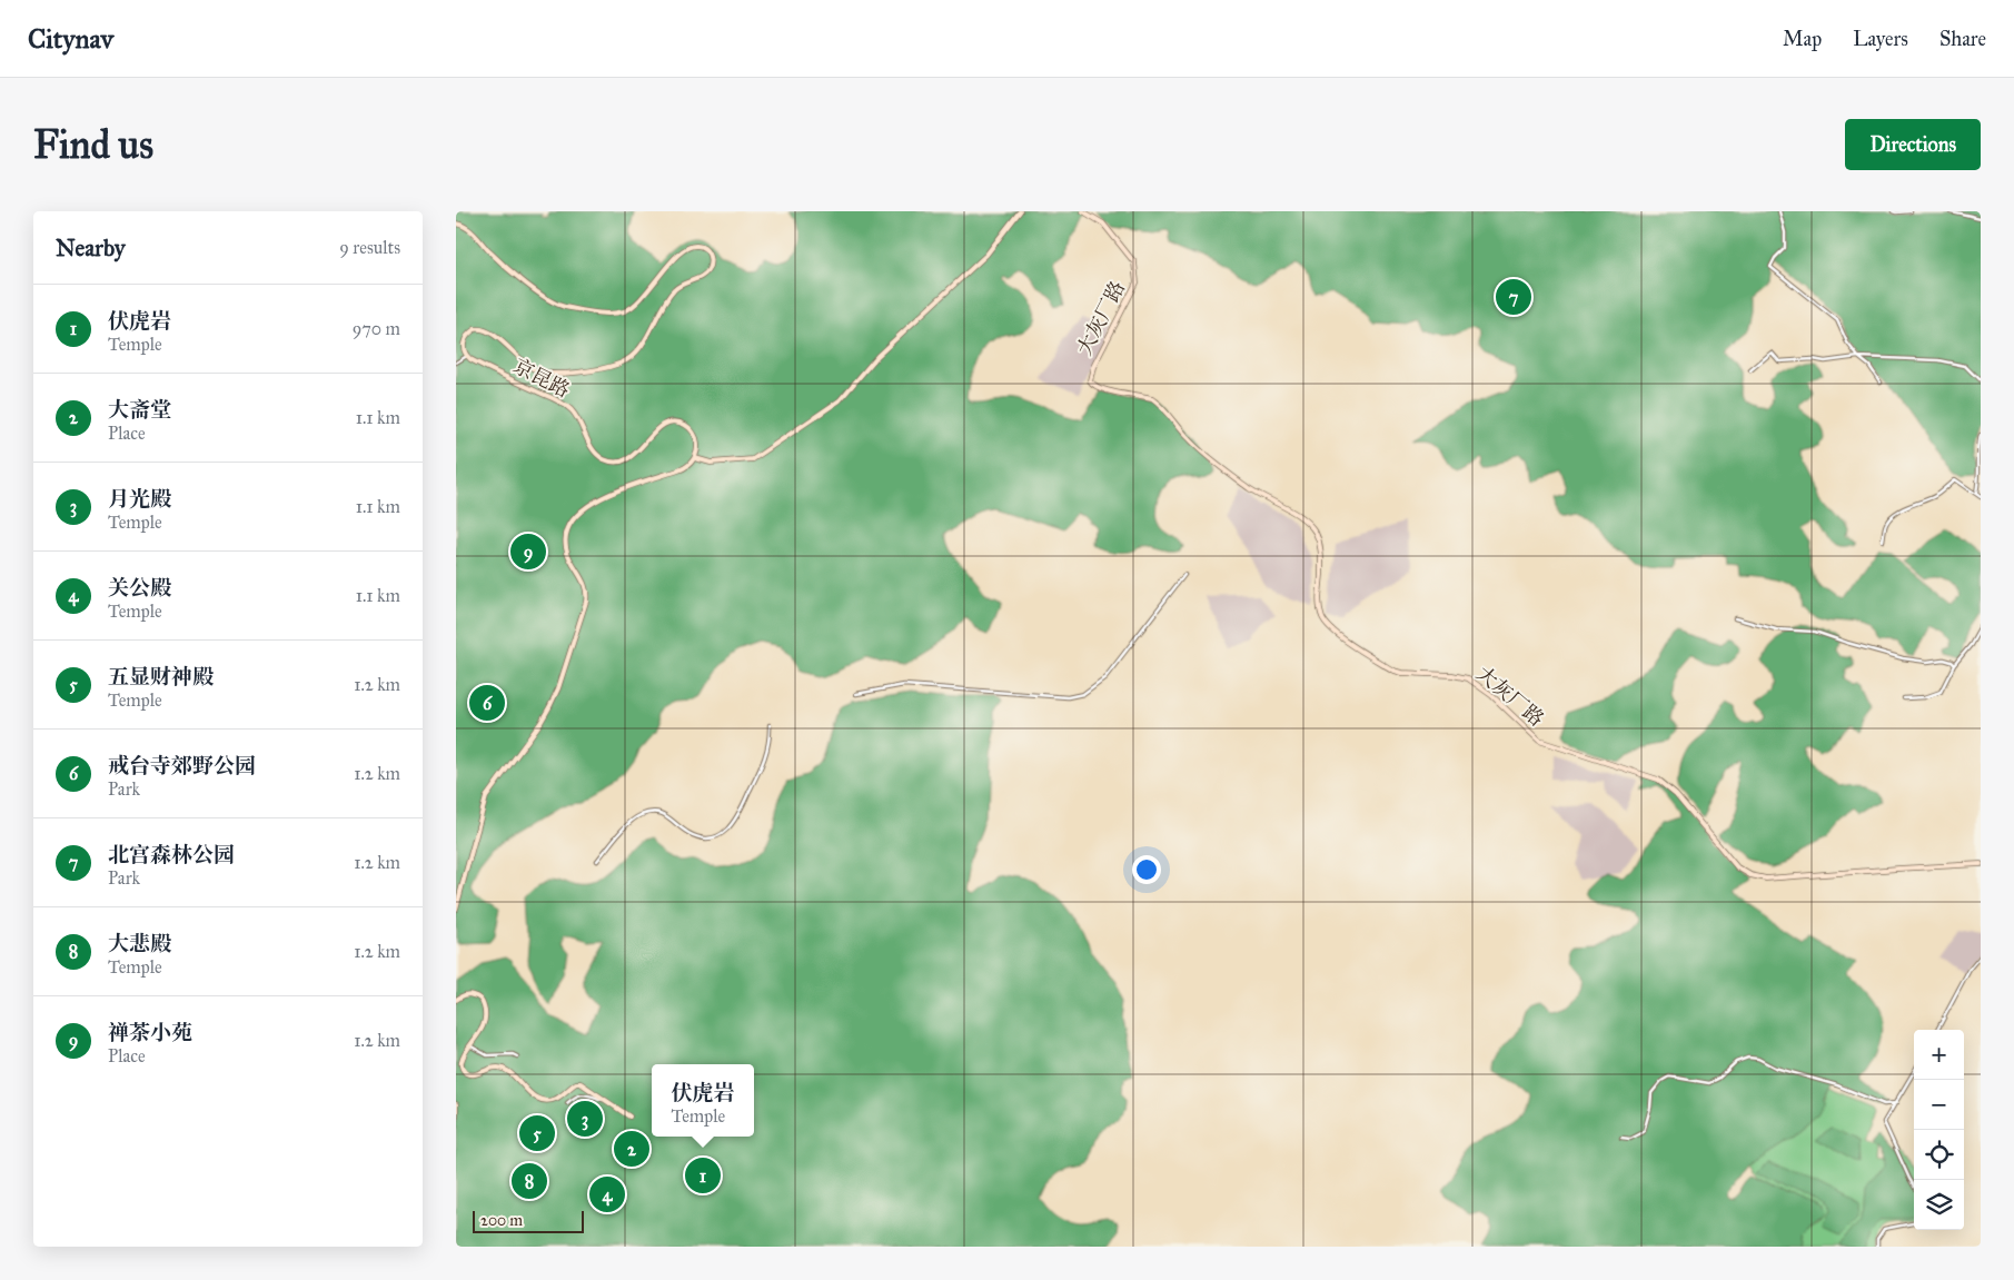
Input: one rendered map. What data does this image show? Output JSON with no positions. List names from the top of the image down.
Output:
{
  "streets": {
    "street": ["大灰厂路", "京昆路"]
  },
  "scale_bar": "200 m",
  "page": {
    "header": "Citynav",
    "nav": ["Map", "Layers", "Share"],
    "buttons": "Directions",
    "title": "Find us",
    "heading": ["Nearby", "9 results"],
    "pins": [
      "7",
      "9",
      "6",
      "3",
      "5",
      "2",
      "1",
      "8",
      "4"
    ],
    "list": [
      {
        "mark": "1",
        "name": "伏虎岩",
        "note": "Temple",
        "value": "970 m"
      },
      {
        "mark": "2",
        "name": "大斋堂",
        "note": "Place",
        "value": "1.1 km"
      },
      {
        "mark": "3",
        "name": "月光殿",
        "note": "Temple",
        "value": "1.1 km"
      },
      {
        "mark": "4",
        "name": "关公殿",
        "note": "Temple",
        "value": "1.1 km"
      },
      {
        "mark": "5",
        "name": "五显财神殿",
        "note": "Temple",
        "value": "1.2 km"
      },
      {
        "mark": "6",
        "name": "戒台寺郊野公园",
        "note": "Park",
        "value": "1.2 km"
      },
      {
        "mark": "7",
        "name": "北宫森林公园",
        "note": "Park",
        "value": "1.2 km"
      },
      {
        "mark": "8",
        "name": "大悲殿",
        "note": "Temple",
        "value": "1.2 km"
      },
      {
        "mark": "9",
        "name": "禅茶小苑",
        "note": "Place",
        "value": "1.2 km"
      }
    ],
    "map_buttons": ["+", "−"],
    "popup": ["伏虎岩", "Temple"],
    "scale": "200 m"
  }
}
